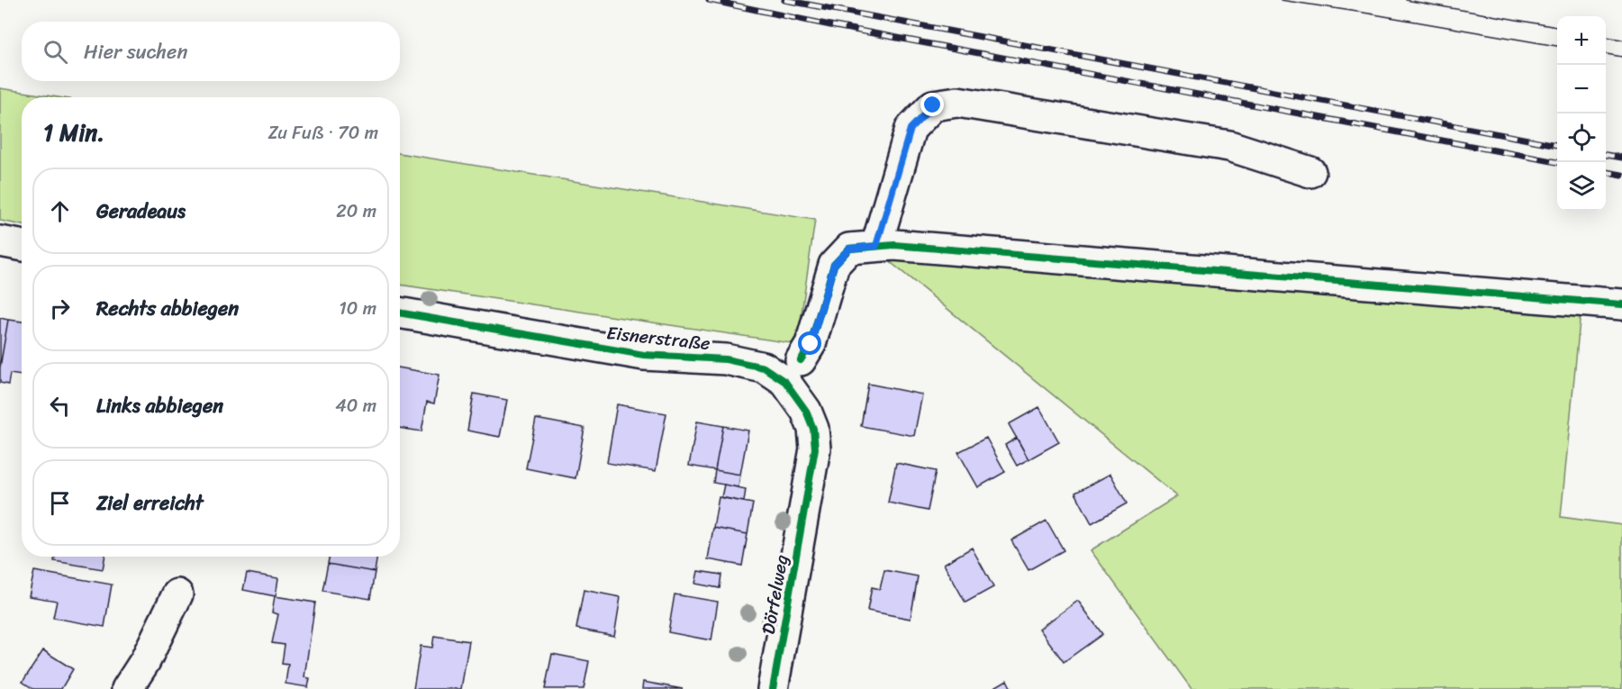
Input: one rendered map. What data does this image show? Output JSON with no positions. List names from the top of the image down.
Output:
{
  "streets": {
    "street": ["Eisnerstraße", "Dörfelweg"]
  },
  "crossings": [
    ["Eisnerstraße", "Dörfelweg"]
  ],
  "page": {
    "map_buttons": ["+", "−"],
    "search": "Hier suchen",
    "heading": ["1 Min.", "Zu Fuß · 70 m"],
    "list": [
      ["Geradeaus", "20 m"],
      ["Rechts abbiegen", "10 m"],
      ["Links abbiegen", "40 m"],
      "Ziel erreicht"
    ]
  }
}
